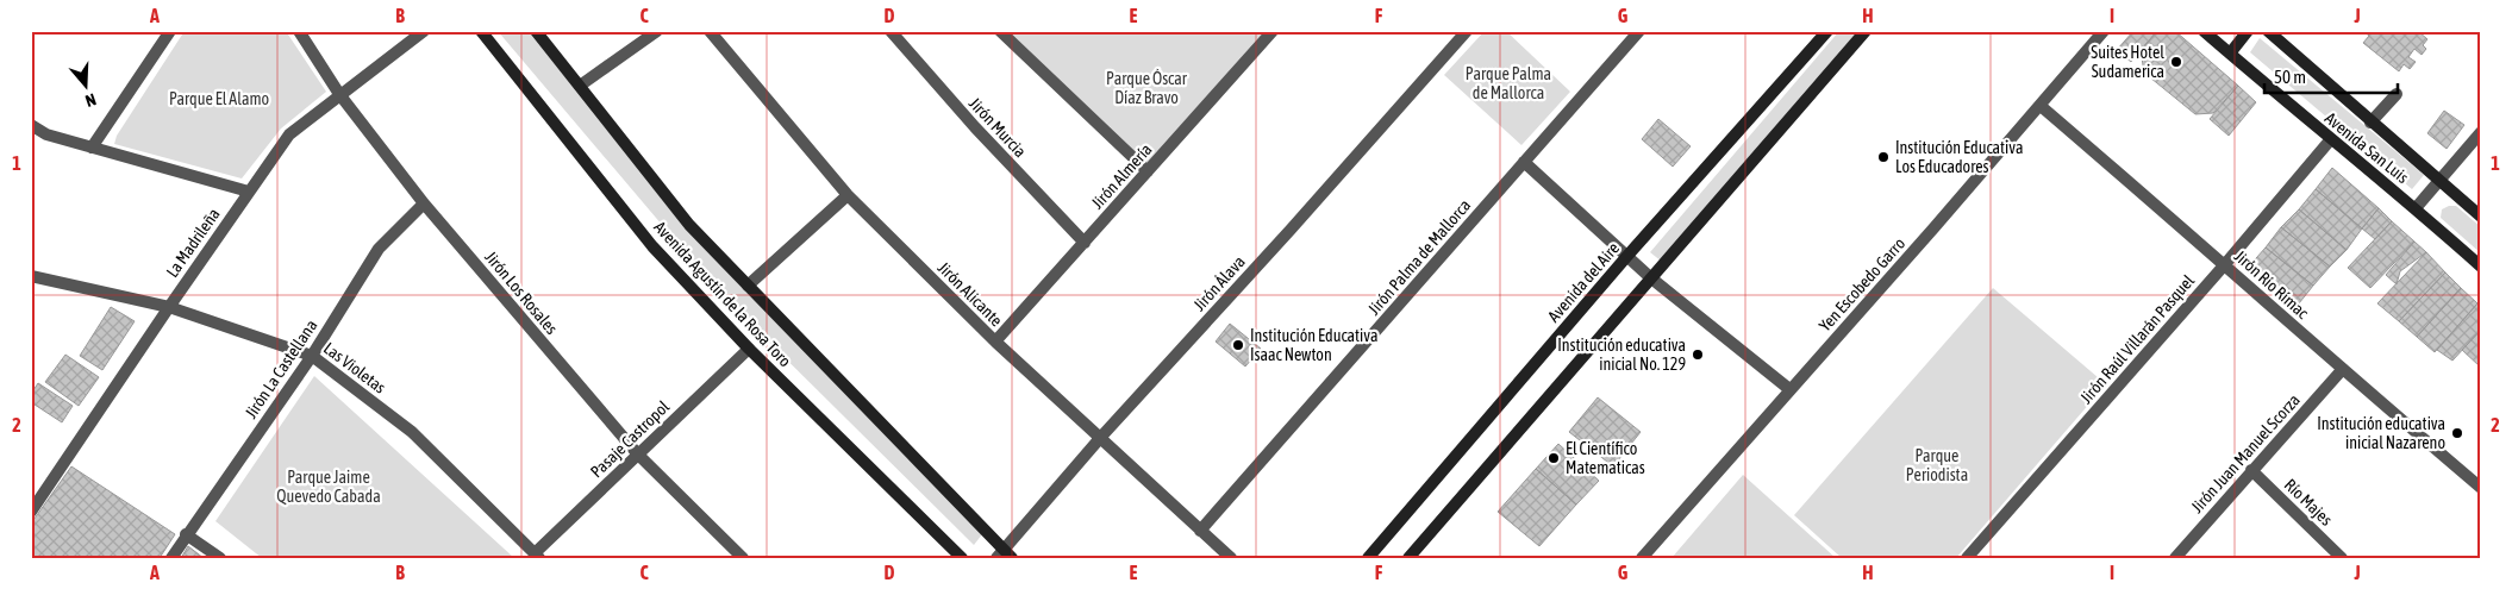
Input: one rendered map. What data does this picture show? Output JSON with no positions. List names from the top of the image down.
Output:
{
  "streets": {
    "main road": ["Avenida San Luis", "Avenida del Aire", "Avenida Agustín de la Rosa Toro"],
    "street": [
      "Jirón Murcia",
      "Jirón Almería",
      "La Madrileña",
      "Jirón Palma de Mallorca",
      "Jirón Álava",
      "Yen Escobedo Garro",
      "Jirón Río Rímac",
      "Jirón Los Rosales",
      "Jirón Alicante",
      "Jirón Raúl Villarán Pasquel",
      "Las Violetas",
      "Jirón La Castellana",
      "Pasaje Castropol",
      "Jirón Juan Manuel Scorza",
      "Río Majes"
    ]
  },
  "crossings": [
    ["Jirón Murcia", "Jirón Almería"],
    ["Avenida San Luis", "Jirón Raúl Villarán Pasquel"],
    ["Jirón Almería", "Jirón Alicante"],
    ["La Madrileña", "Jirón Los Rosales"],
    ["La Madrileña", "Las Violetas"],
    ["Jirón Palma de Mallorca", "Jirón Alicante"],
    ["Jirón Álava", "Avenida Agustín de la Rosa Toro"],
    ["Jirón Álava", "Jirón Alicante"],
    ["Yen Escobedo Garro", "Jirón Río Rímac"],
    ["Jirón Río Rímac", "Jirón Raúl Villarán Pasquel"],
    ["Jirón Río Rímac", "Jirón Juan Manuel Scorza"],
    ["Jirón Los Rosales", "Jirón La Castellana"],
    ["Jirón Los Rosales", "Pasaje Castropol"],
    ["Avenida Agustín de la Rosa Toro", "Pasaje Castropol"],
    ["Las Violetas", "Jirón La Castellana"],
    ["Las Violetas", "Pasaje Castropol"],
    ["Jirón Juan Manuel Scorza", "Río Majes"]
  ],
  "parks": [
    "Parque Palma de Mallorca",
    "Parque Óscar Díaz Bravo",
    "Parque El Alamo",
    "Parque Periodista",
    "Parque Jaime Quevedo Cabada"
  ],
  "places": [
    "Suites Hotel Sudamerica",
    "Institución Educativa Los Educadores",
    "Institución Educativa Isaac Newton",
    "Institución educativa inicial No. 129",
    "Institución educativa inicial Nazareno",
    "El Científico Matematicas"
  ],
  "scale_bar": "50 m",
  "north": "bottom",
  "grid": {
    "columns": [
      "A",
      "B",
      "C",
      "D",
      "E",
      "F",
      "G",
      "H",
      "I",
      "J"
    ],
    "rows": ["1", "2"]
  }
}
